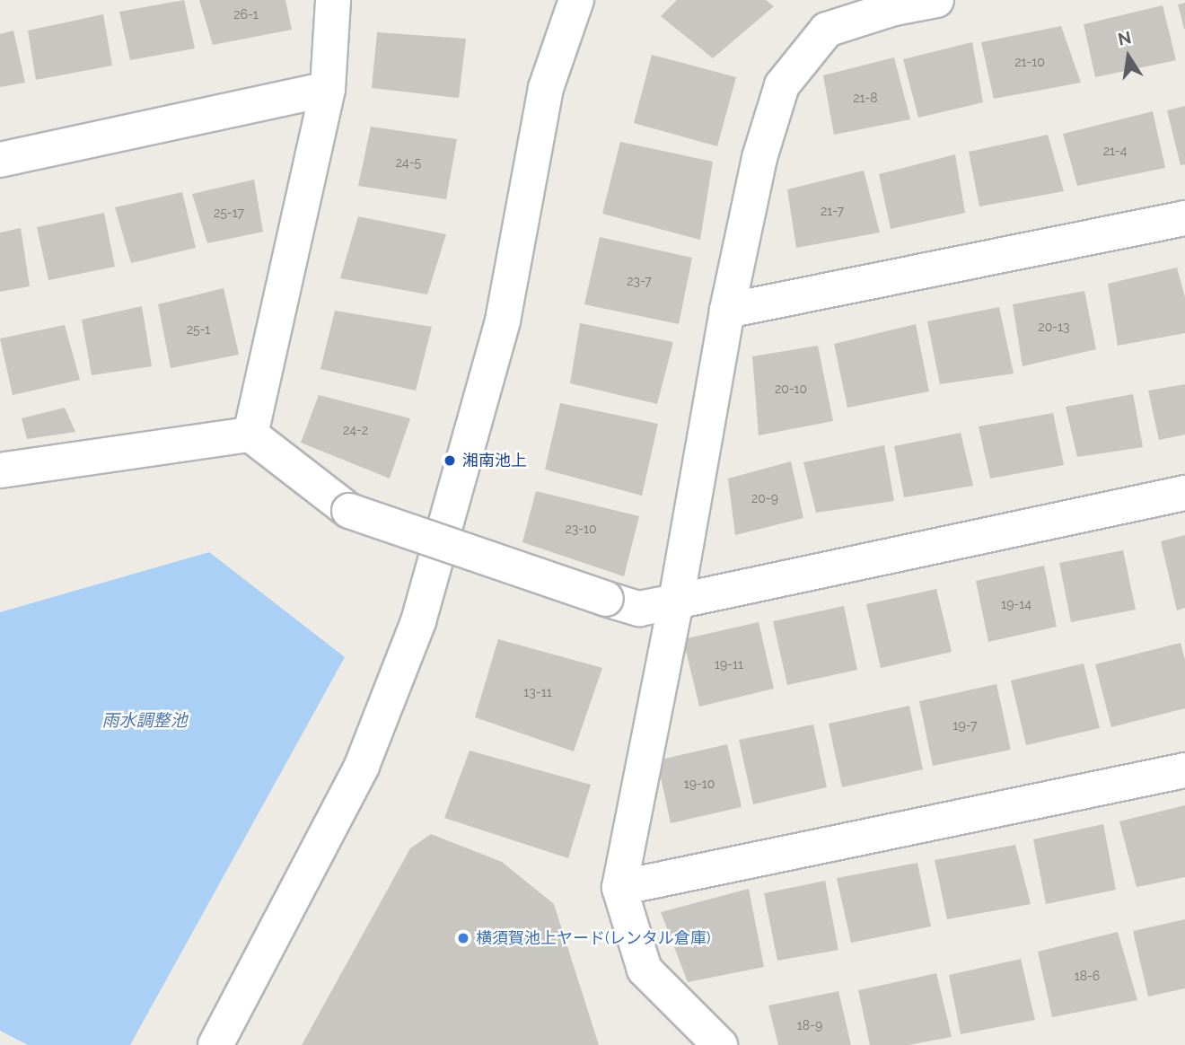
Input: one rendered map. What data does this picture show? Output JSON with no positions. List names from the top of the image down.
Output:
{
  "water": ["雨水調整池"],
  "places": ["湘南池上", "横須賀池上ヤード(レンタル倉庫)"],
  "house_numbers": [
    "26-1",
    "21-10",
    "21-8",
    "21-4",
    "24-5",
    "21-7",
    "25-17",
    "23-7",
    "20-13",
    "25-1",
    "20-10",
    "24-2",
    "20-9",
    "23-10",
    "19-14",
    "19-11",
    "13-11",
    "19-7",
    "19-10",
    "18-6",
    "18-9"
  ],
  "north": "top"
}
